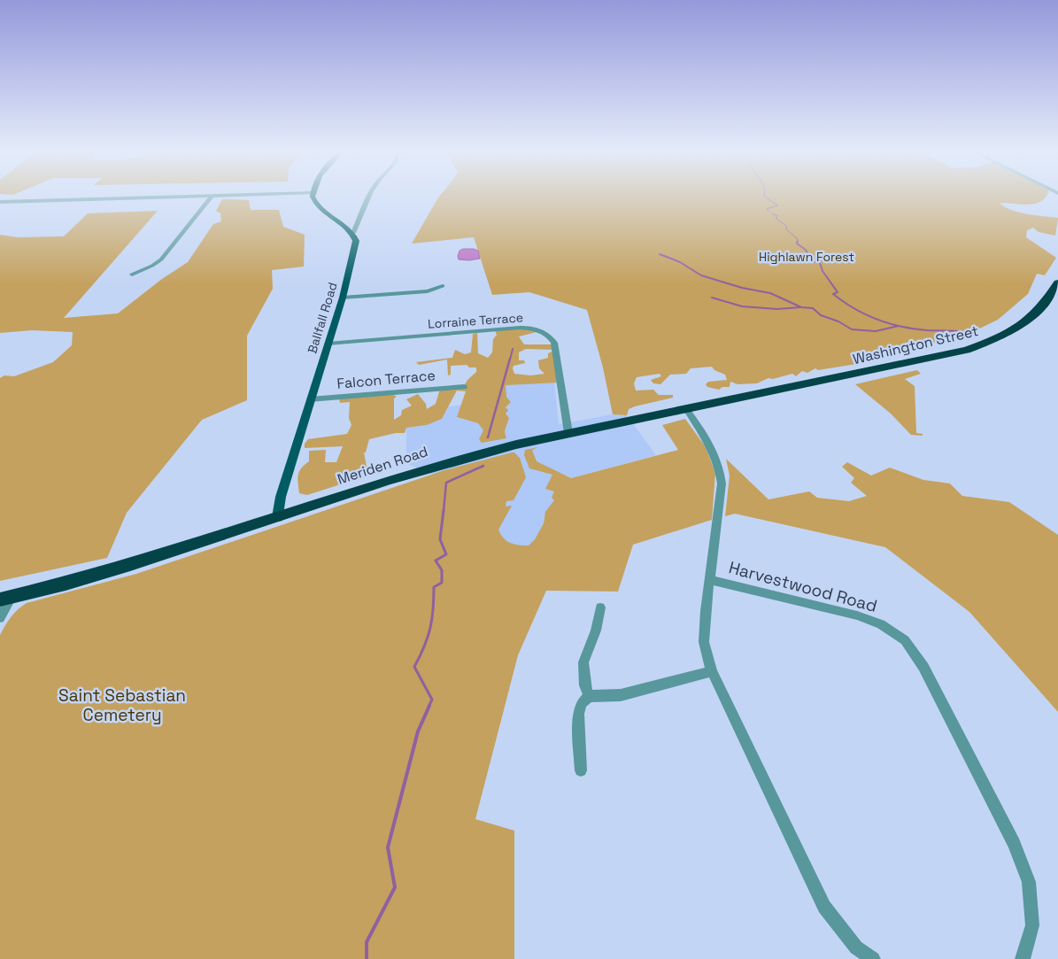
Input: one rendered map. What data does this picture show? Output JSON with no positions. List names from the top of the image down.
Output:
{
  "streets": {
    "highway": ["Washington Street", "Meriden Road"],
    "main road": ["Ballfall Road"],
    "street": ["Lorraine Terrace", "Falcon Terrace", "Harvestwood Road"]
  },
  "crossings": [
    ["Ballfall Road", "Lorraine Terrace"],
    ["Ballfall Road", "Falcon Terrace"],
    ["Ballfall Road", "Meriden Road"],
    ["Lorraine Terrace", "Meriden Road"],
    ["Washington Street", "Meriden Road"]
  ],
  "parks": ["Highlawn Forest", "Saint Sebastian Cemetery"]
}
